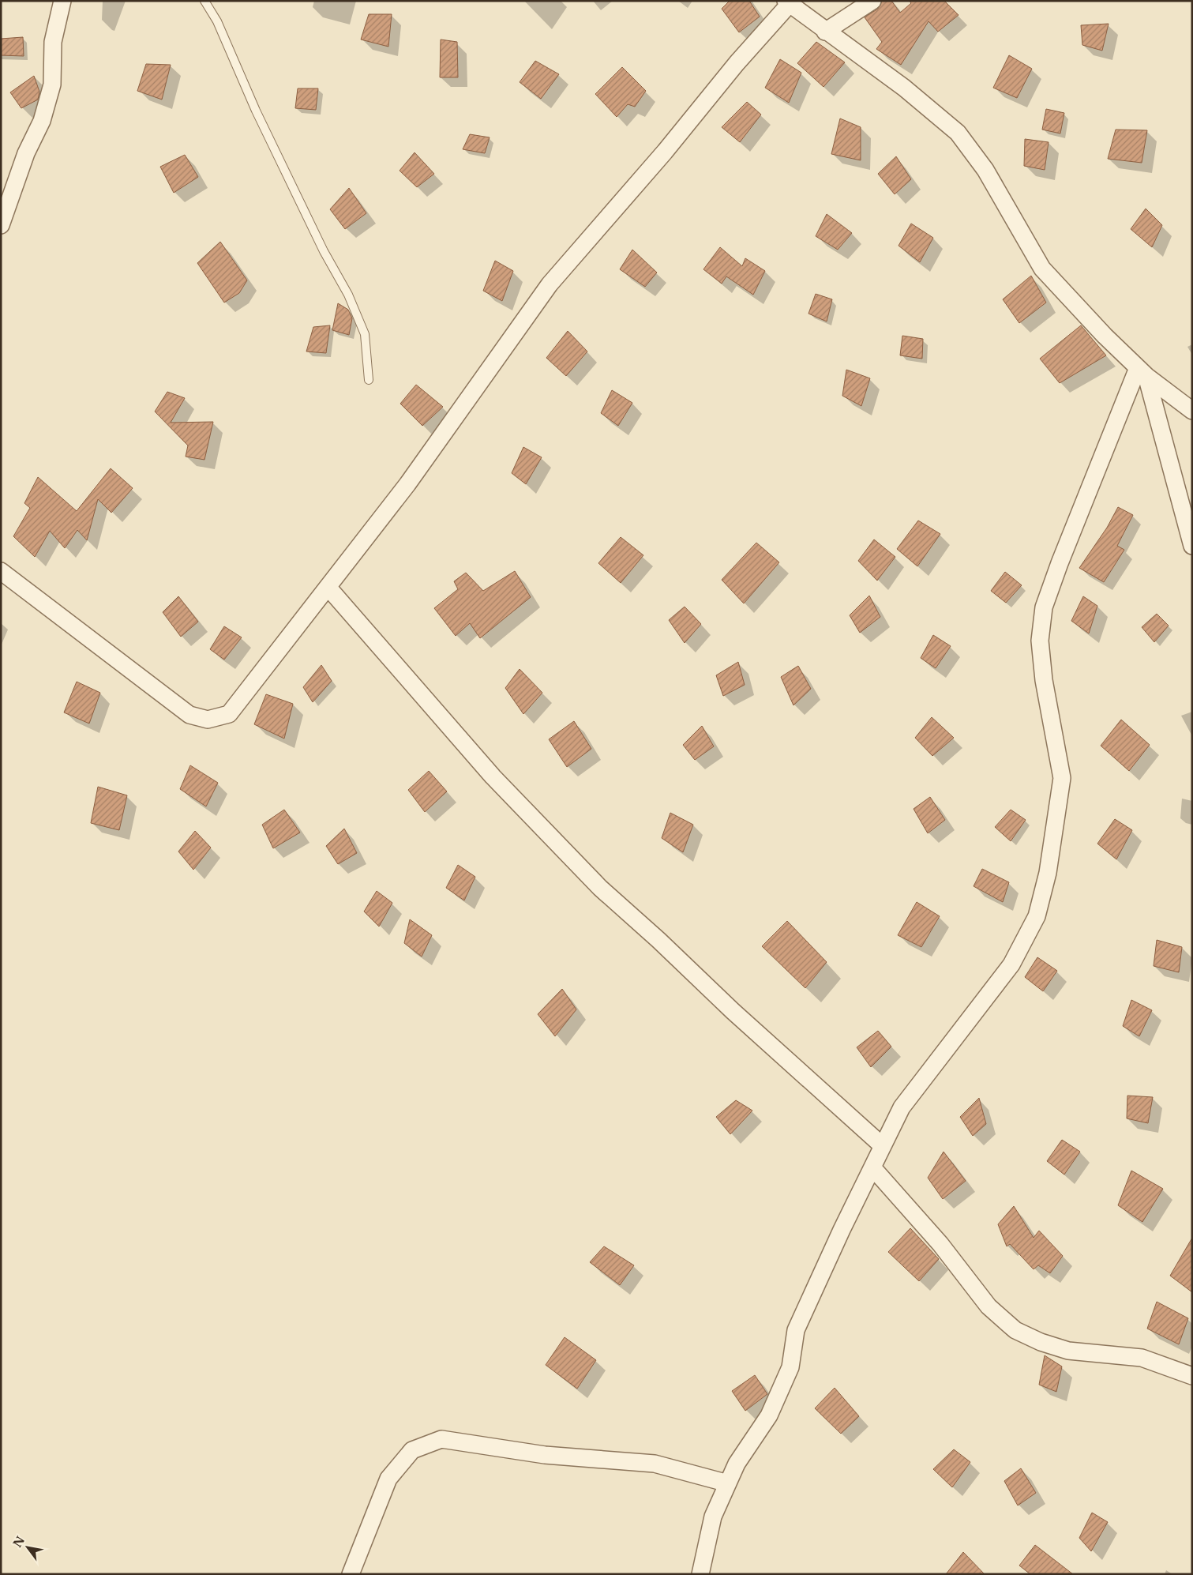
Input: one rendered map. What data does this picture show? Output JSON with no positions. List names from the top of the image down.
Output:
{
  "north": "top left"
}
